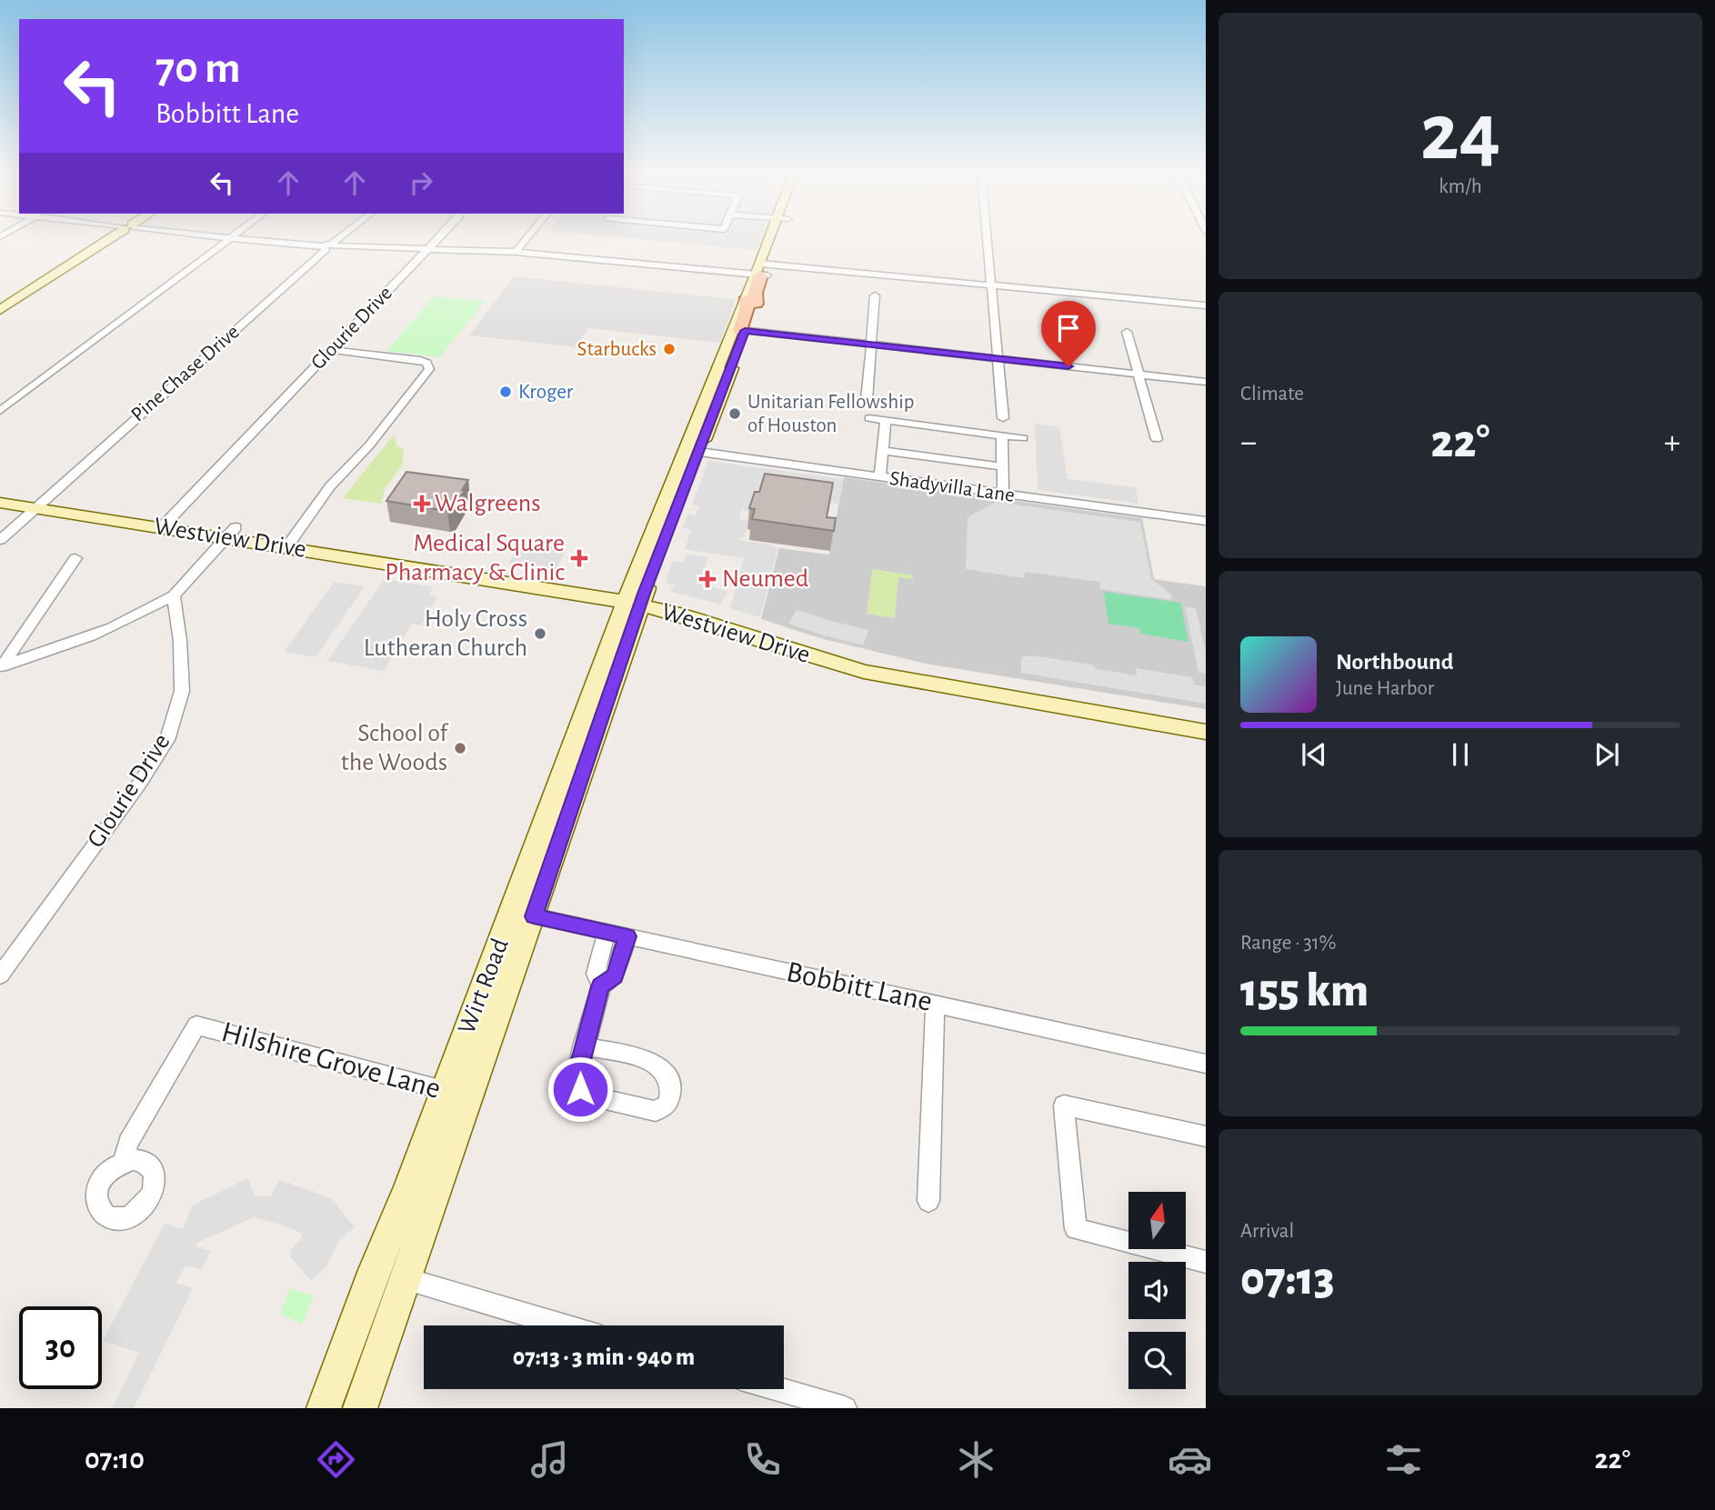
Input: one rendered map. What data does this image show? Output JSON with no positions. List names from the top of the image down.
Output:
{
  "streets": {
    "main road": ["Westview Drive", "Wirt Road"],
    "street": [
      "Glourie Drive",
      "Pine Chase Drive",
      "Shadyvilla Lane",
      "Bobbitt Lane",
      "Hilshire Grove Lane"
    ]
  },
  "crossings": [
    ["Glourie Drive", "Westview Drive"],
    ["Pine Chase Drive", "Westview Drive"],
    ["Shadyvilla Lane", "Wirt Road"],
    ["Westview Drive", "Wirt Road"],
    ["Wirt Road", "Bobbitt Lane"],
    ["Wirt Road", "Hilshire Grove Lane"]
  ],
  "places": {
    "other": [
      "Starbucks",
      "Kroger",
      "Unitarian Fellowship of Houston",
      "Holy Cross Lutheran Church",
      "School of the Woods"
    ],
    "health": ["Walgreens", "Medical Square Pharmacy & Clinic", "Neumed"]
  },
  "north": "top",
  "page": {
    "tile": [
      ["24", "km/h"],
      "Climate",
      ["Range · 31%", "155 km"],
      ["Arrival", "07:13"]
    ],
    "turn": ["70 m", "Bobbitt Lane"],
    "heat": ["−", "22°", "+"],
    "song": ["Northbound", "June Harbor"],
    "limit": "30",
    "trip": "07:13 · 3 min · 940 m",
    "tabs": ["07:10", "22°"]
  }
}
